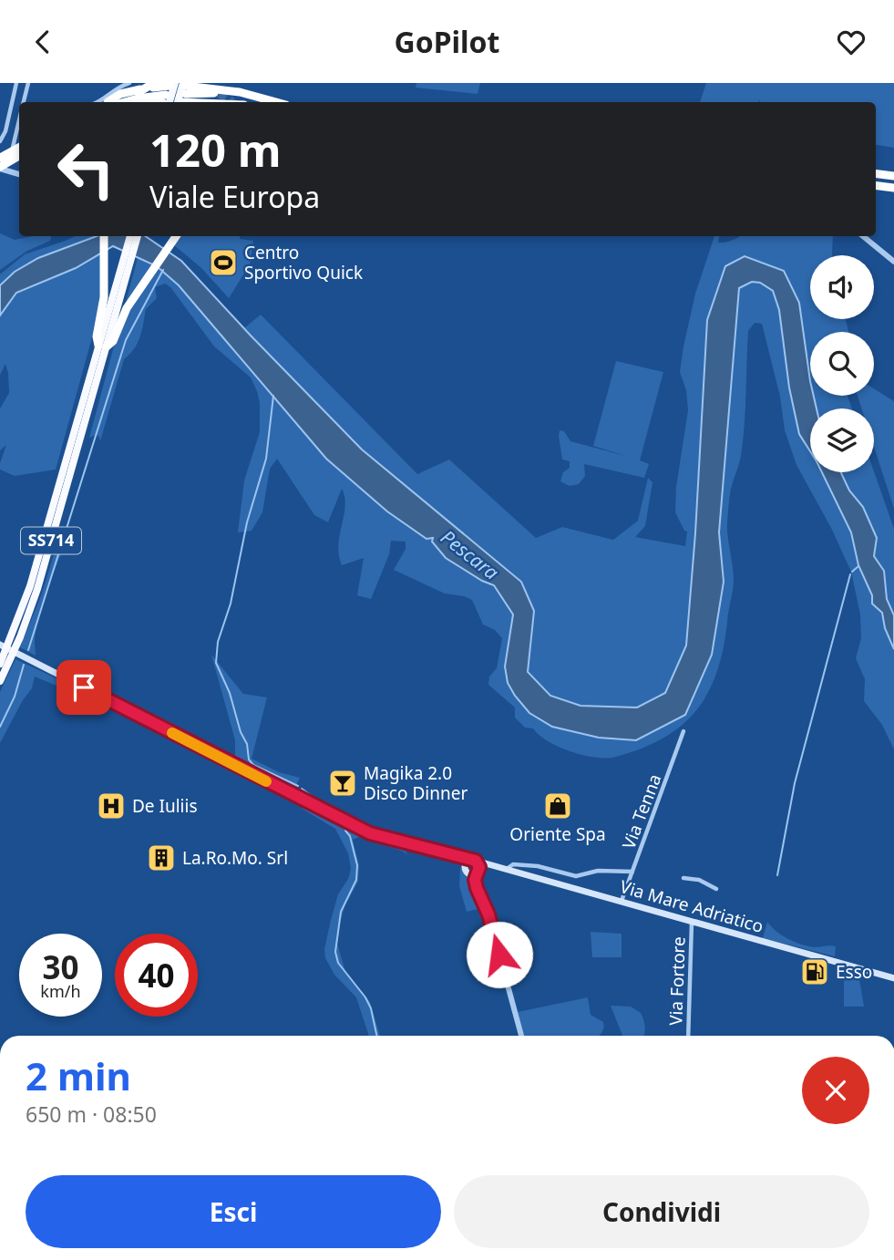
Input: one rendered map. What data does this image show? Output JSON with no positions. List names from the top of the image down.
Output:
{
  "streets": {
    "highway": ["SS714"],
    "main road": ["Via Mare Adriatico"],
    "street": ["Via Tenna", "Via Fortore"]
  },
  "crossings": [
    ["Via Tenna", "Via Mare Adriatico"],
    ["Via Mare Adriatico", "Via Fortore"]
  ],
  "water": ["Pescara"],
  "places": {
    "sports": ["Centro Sportivo Quick"],
    "bar": ["Magika 2.0 Disco Dinner"],
    "hospital": ["De Iuliis"],
    "shop": ["Oriente Spa"],
    "building": ["La.Ro.Mo. Srl"],
    "fuel station": ["Esso"]
  },
  "page": {
    "header": "GoPilot",
    "turn": ["120 m", "Viale Europa"],
    "speed": "30 km/h",
    "limit": "40",
    "heading": ["2 min", "650 m · 08:50"],
    "buttons": ["Esci", "Condividi"]
  }
}
